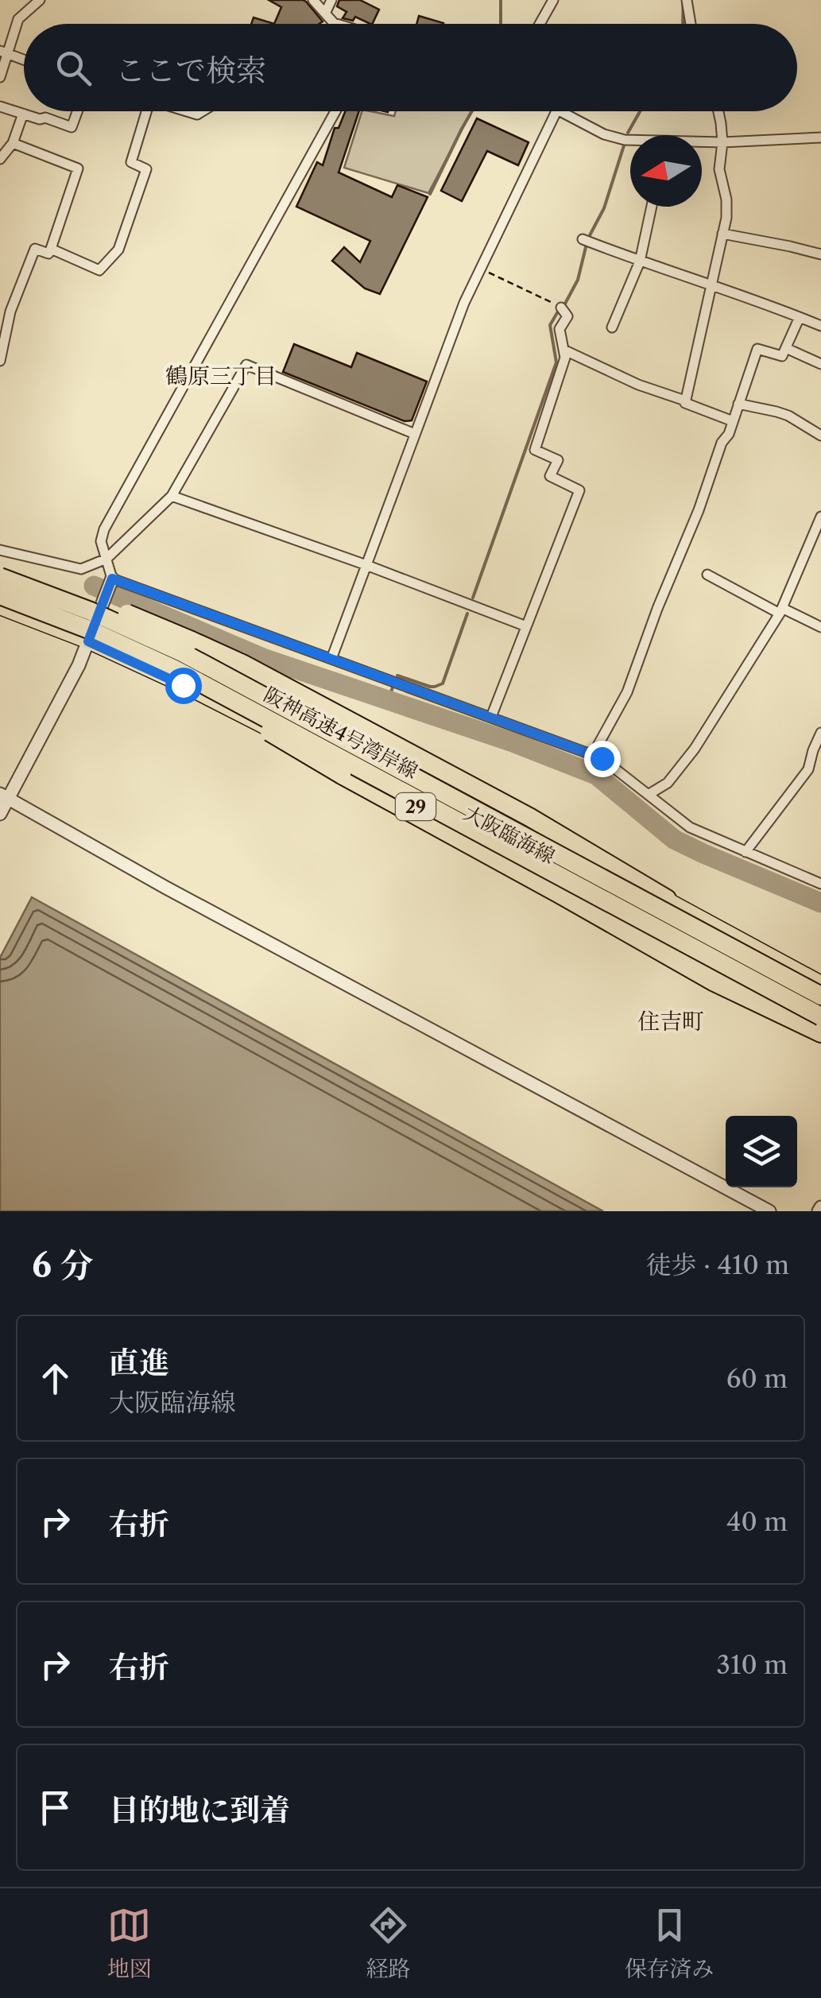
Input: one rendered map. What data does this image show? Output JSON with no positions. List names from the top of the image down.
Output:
{
  "streets": {
    "highway": ["阪神高速4号湾岸線"],
    "main road": ["29", "大阪臨海線"]
  },
  "crossings": [
    ["阪神高速4号湾岸線", "大阪臨海線"]
  ],
  "districts": ["鶴原三丁目", "住吉町"],
  "north": "left",
  "page": {
    "search": "ここで検索",
    "heading": ["6 分", "徒歩 · 410 m"],
    "list": [
      ["直進", "大阪臨海線", "60 m"],
      ["右折", "40 m"],
      ["右折", "310 m"],
      "目的地に到着"
    ],
    "nav": ["地図", "経路", "保存済み"]
  }
}
